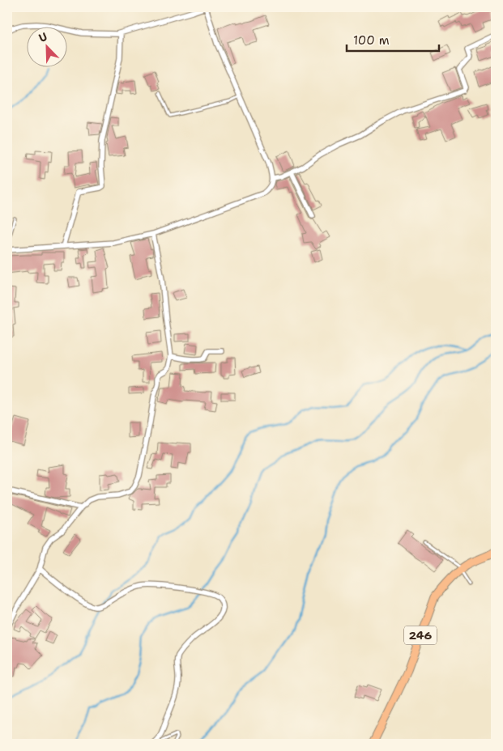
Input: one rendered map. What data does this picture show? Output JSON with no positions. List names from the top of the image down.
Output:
{
  "streets": {
    "main road": ["246"]
  },
  "scale_bar": "100 m",
  "north": "top left"
}
